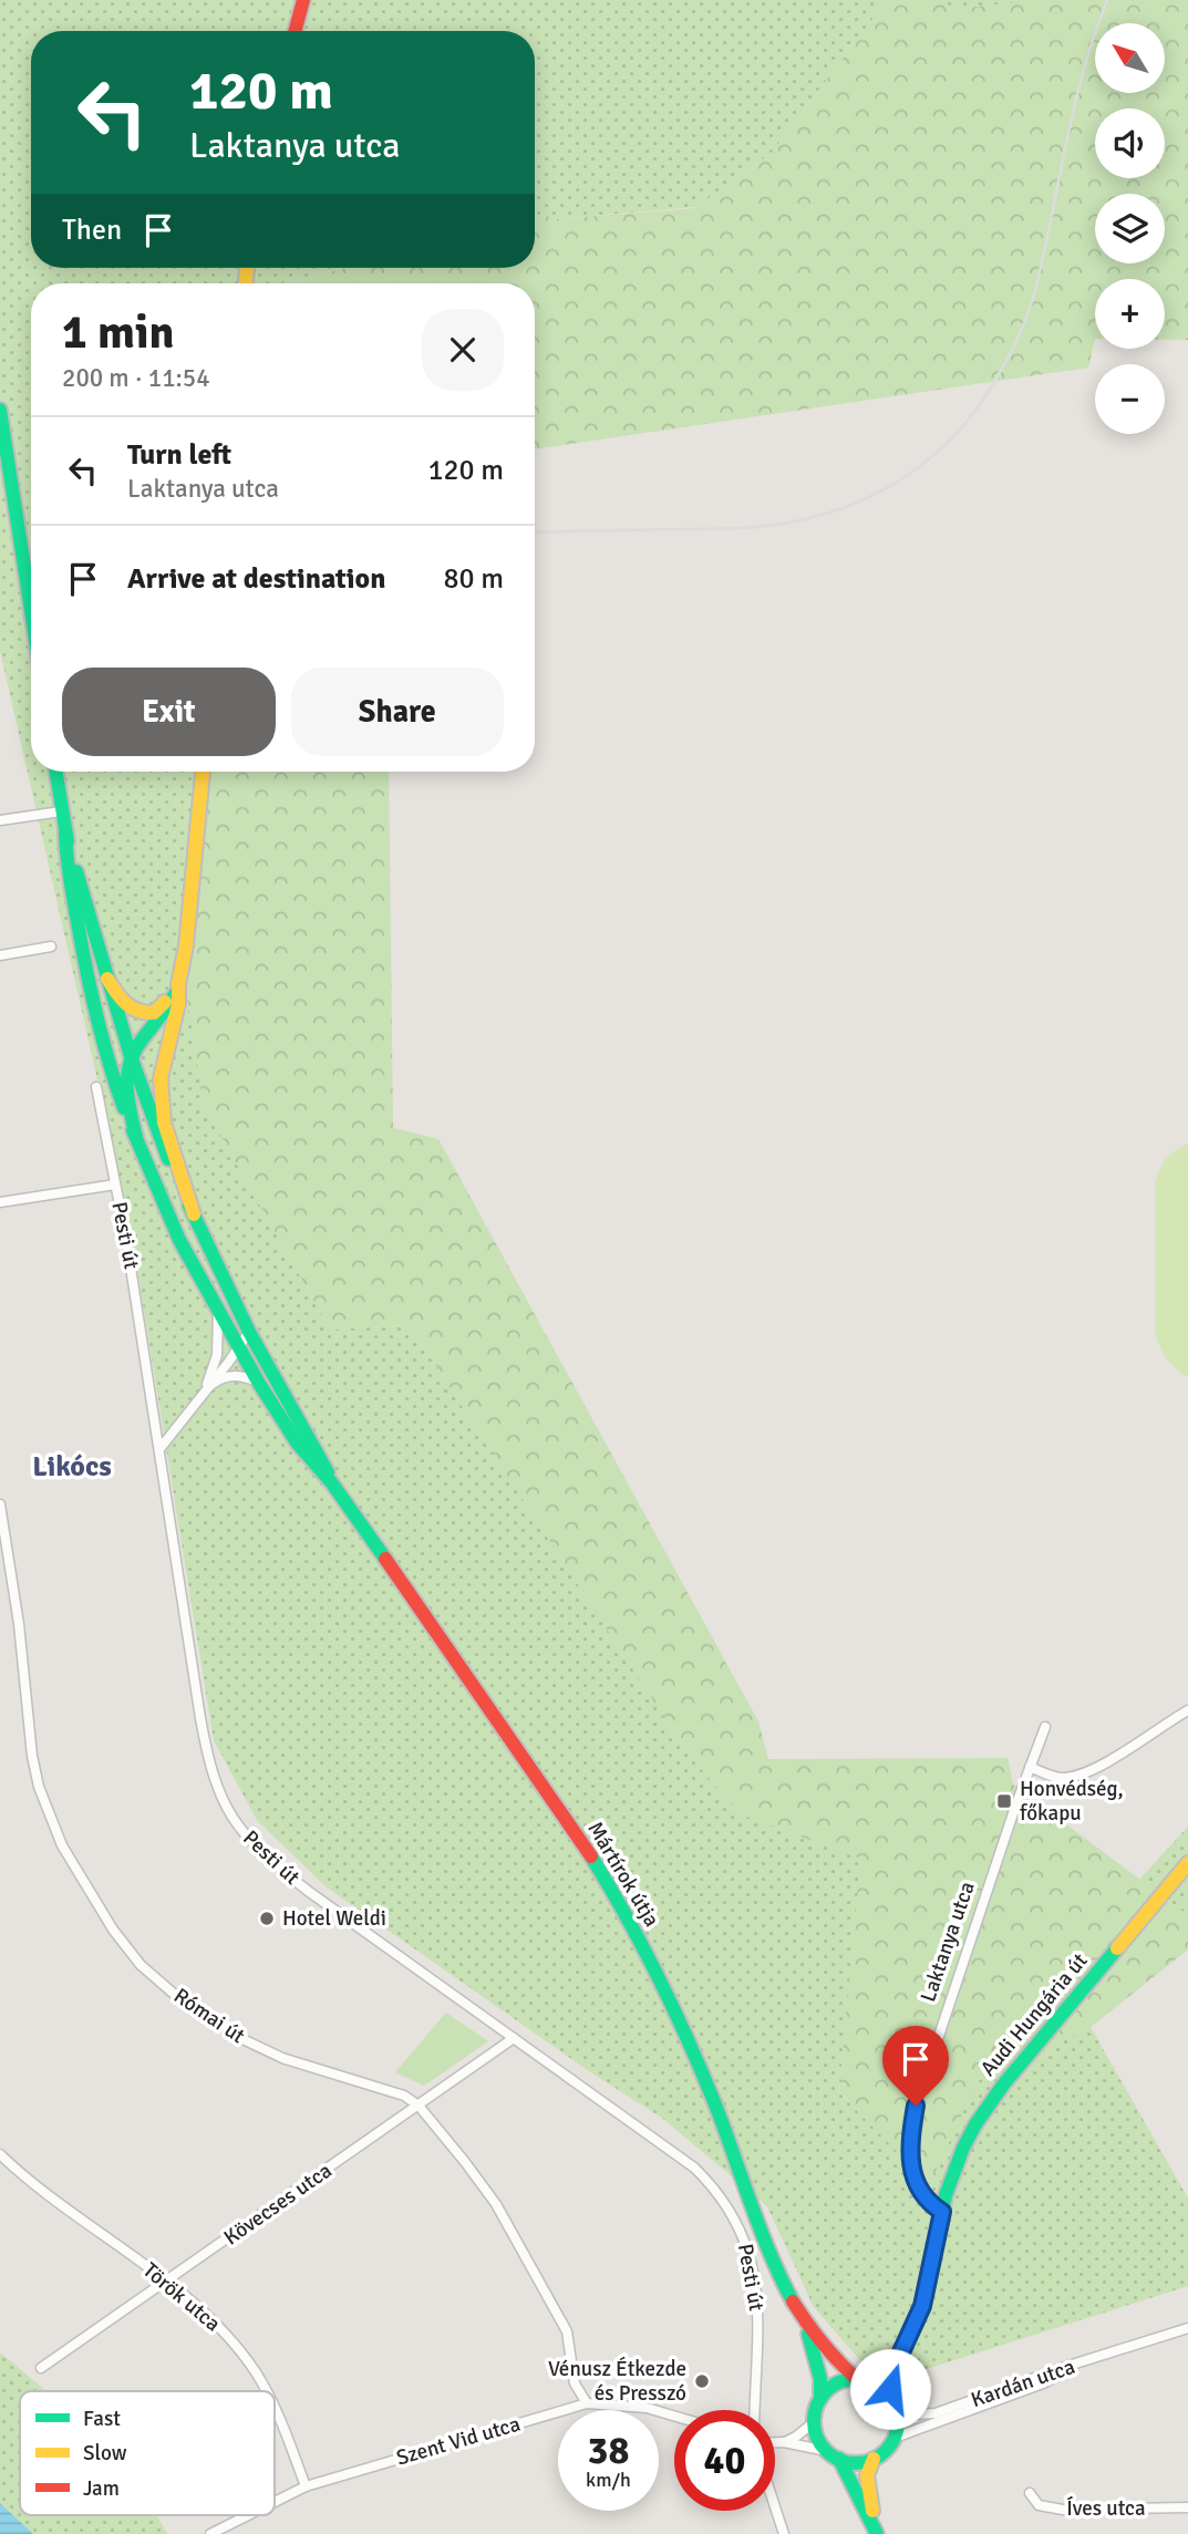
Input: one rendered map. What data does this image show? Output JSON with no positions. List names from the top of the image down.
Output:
{
  "streets": {
    "main road": ["Mártírok útja", "Audi Hungária út"],
    "street": [
      "Pesti út",
      "Laktanya utca",
      "Római út",
      "Kövecses utca",
      "Török utca",
      "Kardán utca",
      "Szent Vid utca",
      "Íves utca"
    ]
  },
  "crossings": [
    ["Pesti út", "Kövecses utca"],
    ["Mártírok útja", "Kardán utca"],
    ["Laktanya utca", "Audi Hungária út"],
    ["Római út", "Kövecses utca"],
    ["Római út", "Szent Vid utca"],
    ["Kövecses utca", "Török utca"],
    ["Török utca", "Szent Vid utca"]
  ],
  "districts": ["Likócs"],
  "places": {
    "transit": ["Honvédség, főkapu"],
    "other": ["Hotel Weldi", "Vénusz Étkezde és Presszó"]
  },
  "legend": ["Fast", "Slow", "Jam"],
  "north": "top left",
  "page": {
    "map_buttons": ["+", "−"],
    "turn": ["120 m", "Laktanya utca"],
    "then": "Then",
    "heading": ["1 min", "200 m · 11:54"],
    "list": [
      {
        "name": "Turn left",
        "note": "Laktanya utca",
        "value": "120 m"
      },
      {
        "name": "Arrive at destination",
        "value": "80 m"
      }
    ],
    "buttons": ["Exit", "Share"],
    "speed": "38 km/h",
    "limit": "40"
  }
}
